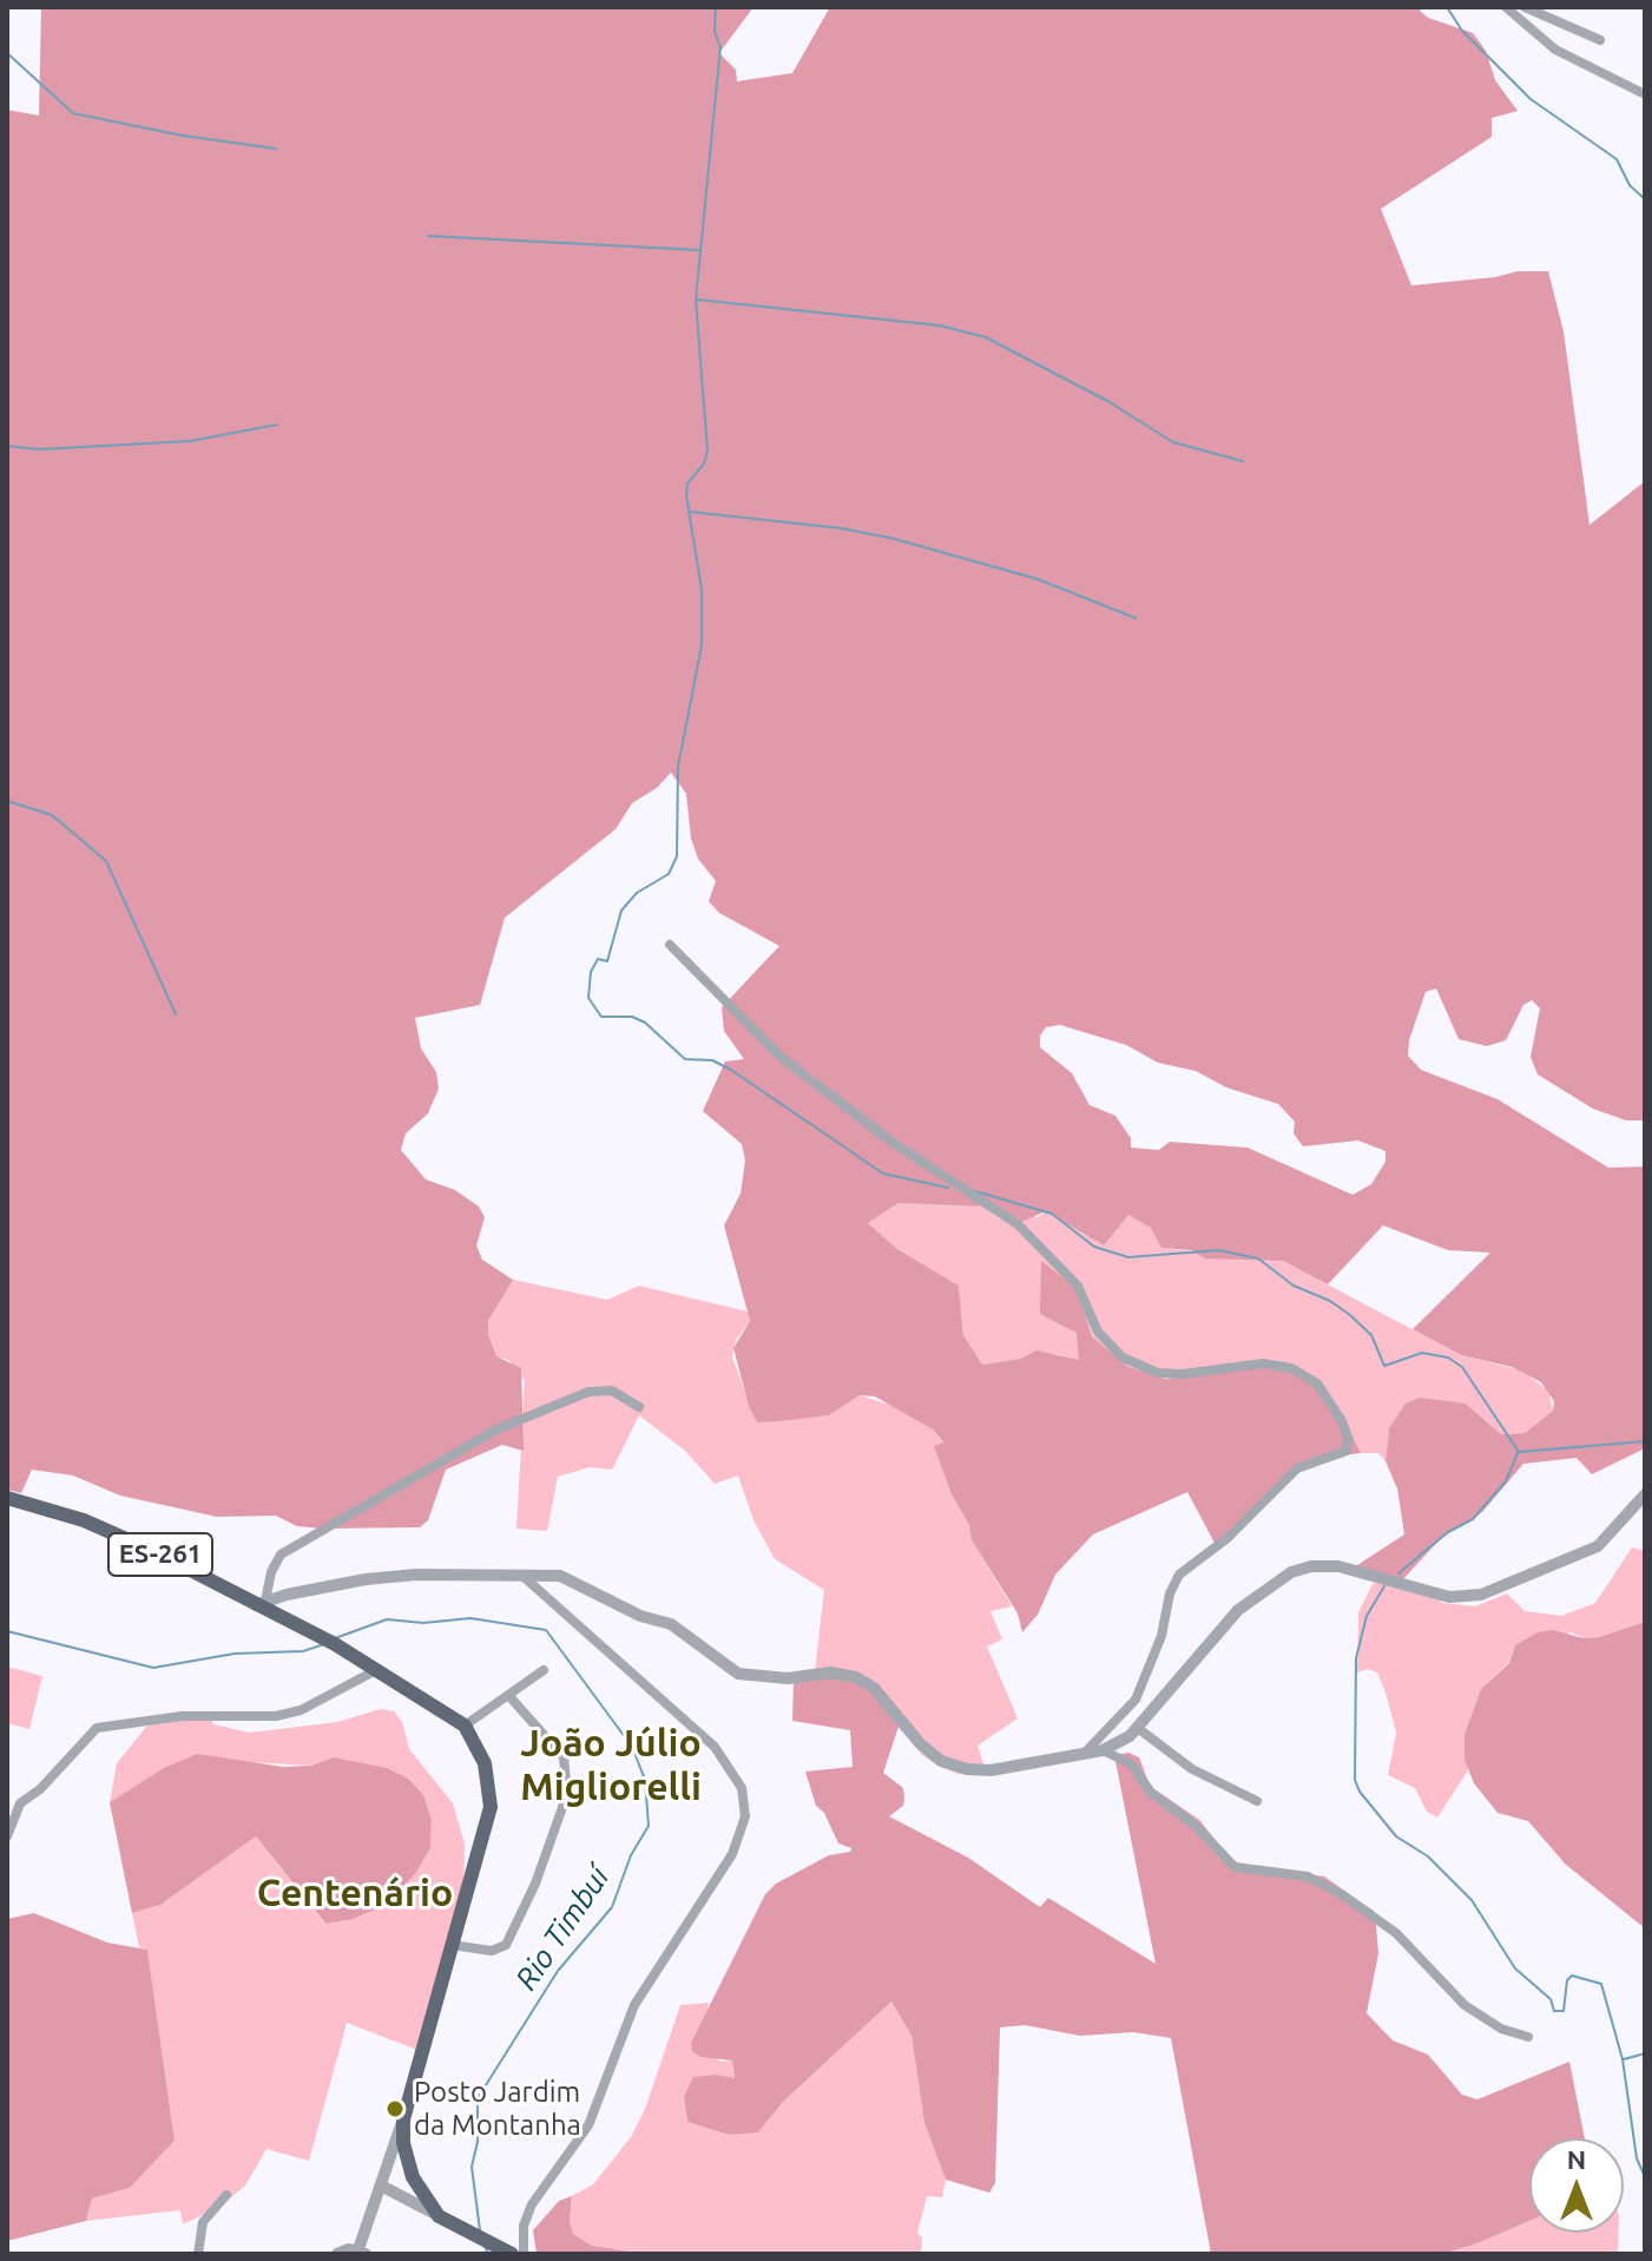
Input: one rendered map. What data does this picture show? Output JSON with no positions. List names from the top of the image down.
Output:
{
  "streets": {
    "main road": ["ES-261"]
  },
  "districts": ["João Júlio Migliorelli", "Centenário"],
  "water": ["Rio Timbuí"],
  "places": ["Posto Jardim da Montanha"],
  "north": "top"
}
